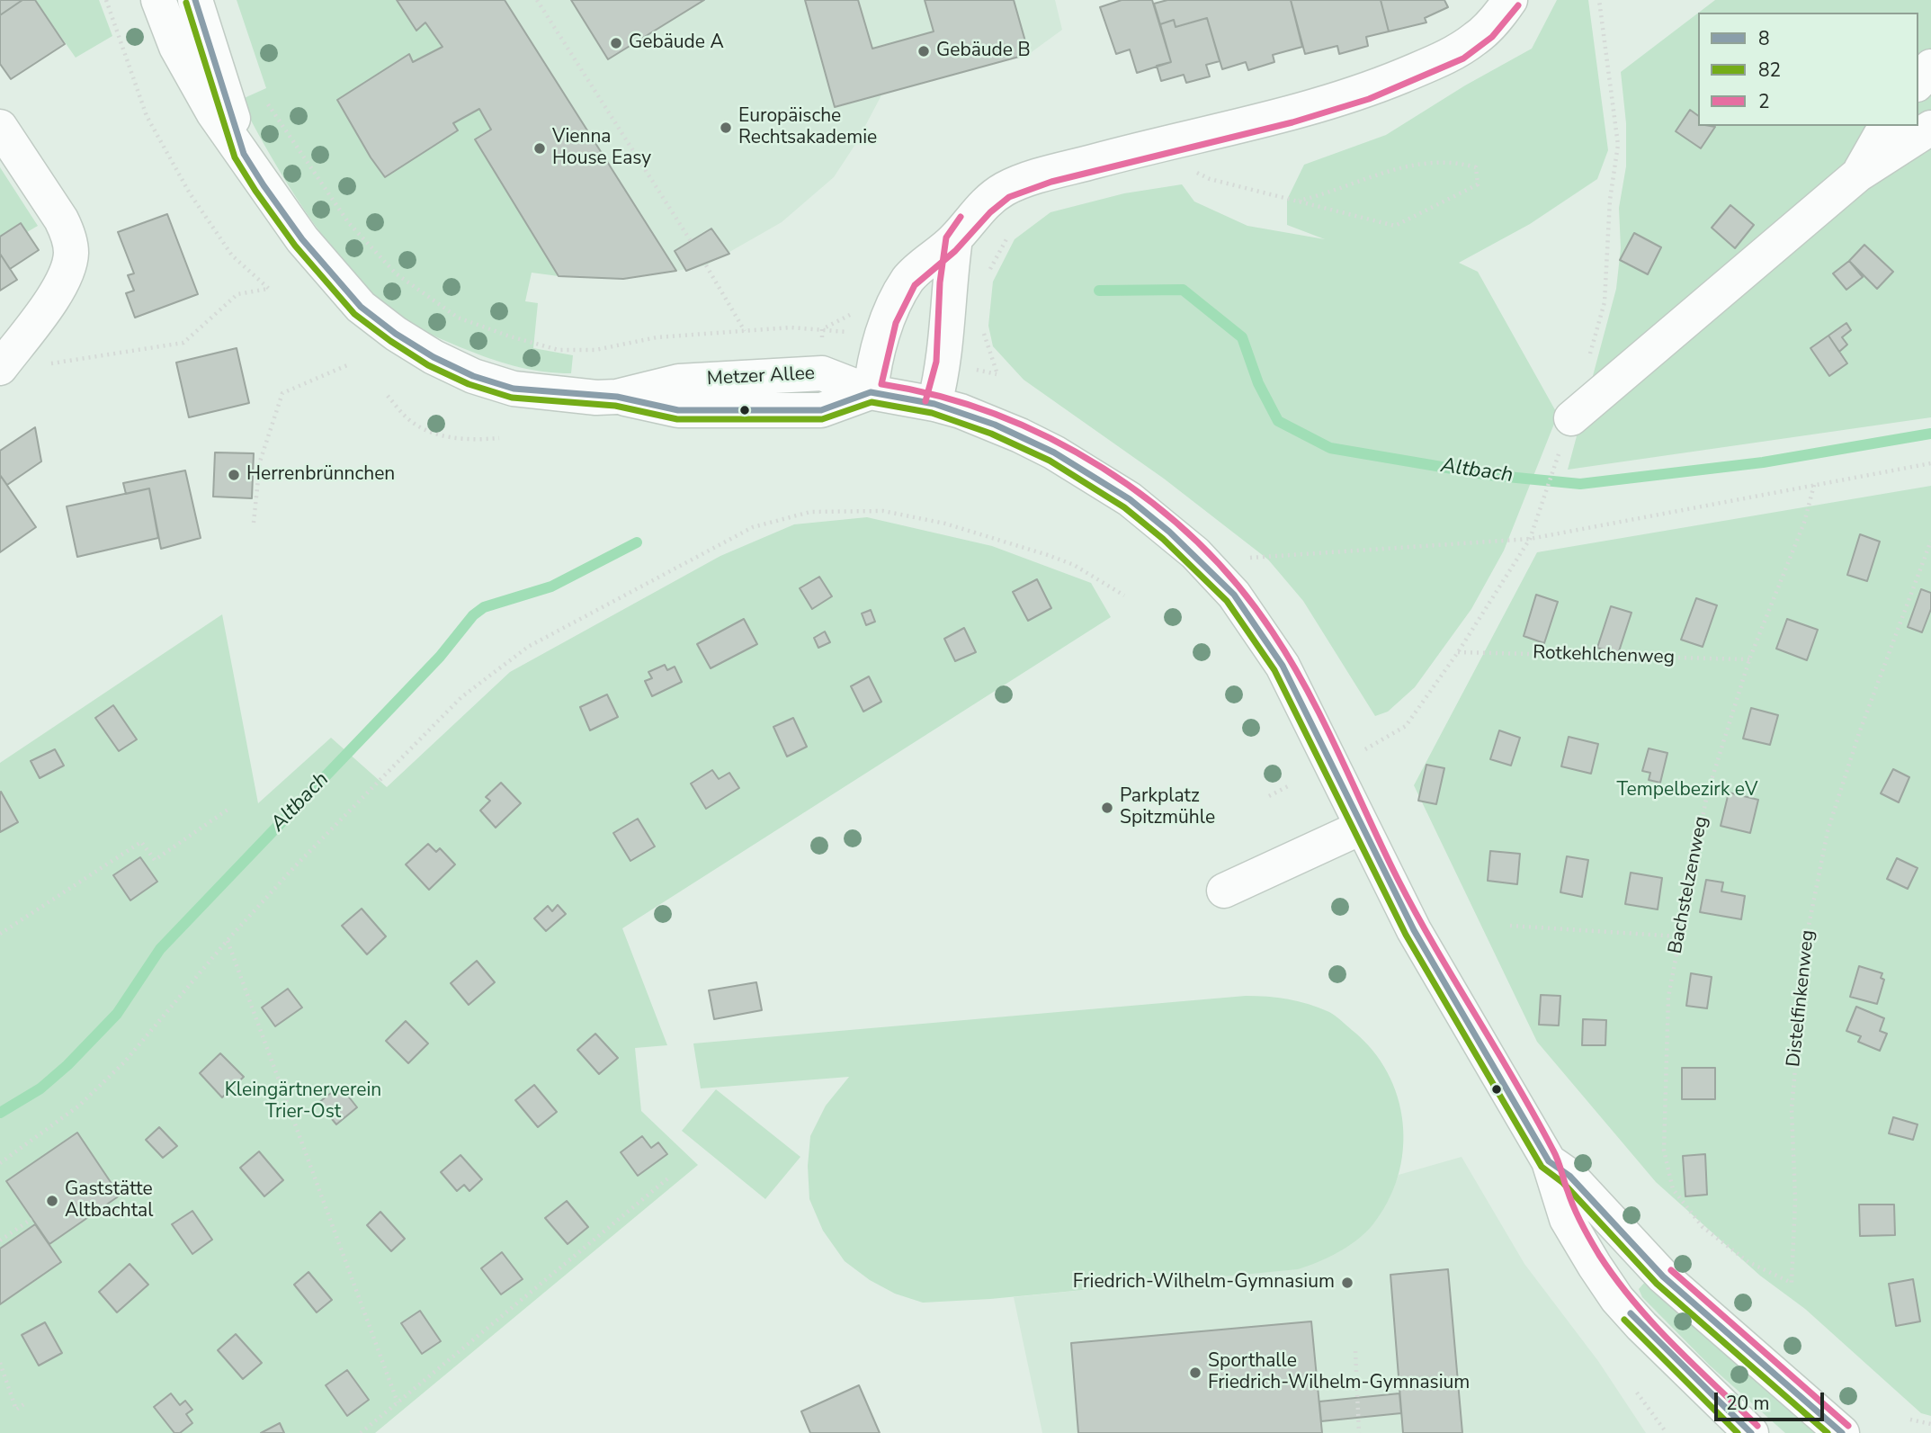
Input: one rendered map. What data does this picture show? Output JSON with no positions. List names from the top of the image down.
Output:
{
  "streets": {
    "street": ["Metzer Allee"],
    "path": ["Rotkehlchenweg", "Bachstelzenweg", "Distelfinkenweg"]
  },
  "crossings": [
    ["Rotkehlchenweg", "Bachstelzenweg"],
    ["Bachstelzenweg", "Distelfinkenweg"]
  ],
  "water": ["Altbach"],
  "parks": ["Tempelbezirk eV", "Kleingärtnerverein Trier-Ost"],
  "places": [
    "Gebäude A",
    "Gebäude B",
    "Europäische Rechtsakademie",
    "Vienna House Easy",
    "Herrenbrünnchen",
    "Parkplatz Spitzmühle",
    "Gaststätte Altbachtal",
    "Friedrich-Wilhelm-Gymnasium",
    "Sporthalle Friedrich-Wilhelm-Gymnasium"
  ],
  "lines": ["transit line 8", "transit line 82", "transit line 2"],
  "legend": ["8", "82", "2"],
  "scale_bar": "20 m"
}
